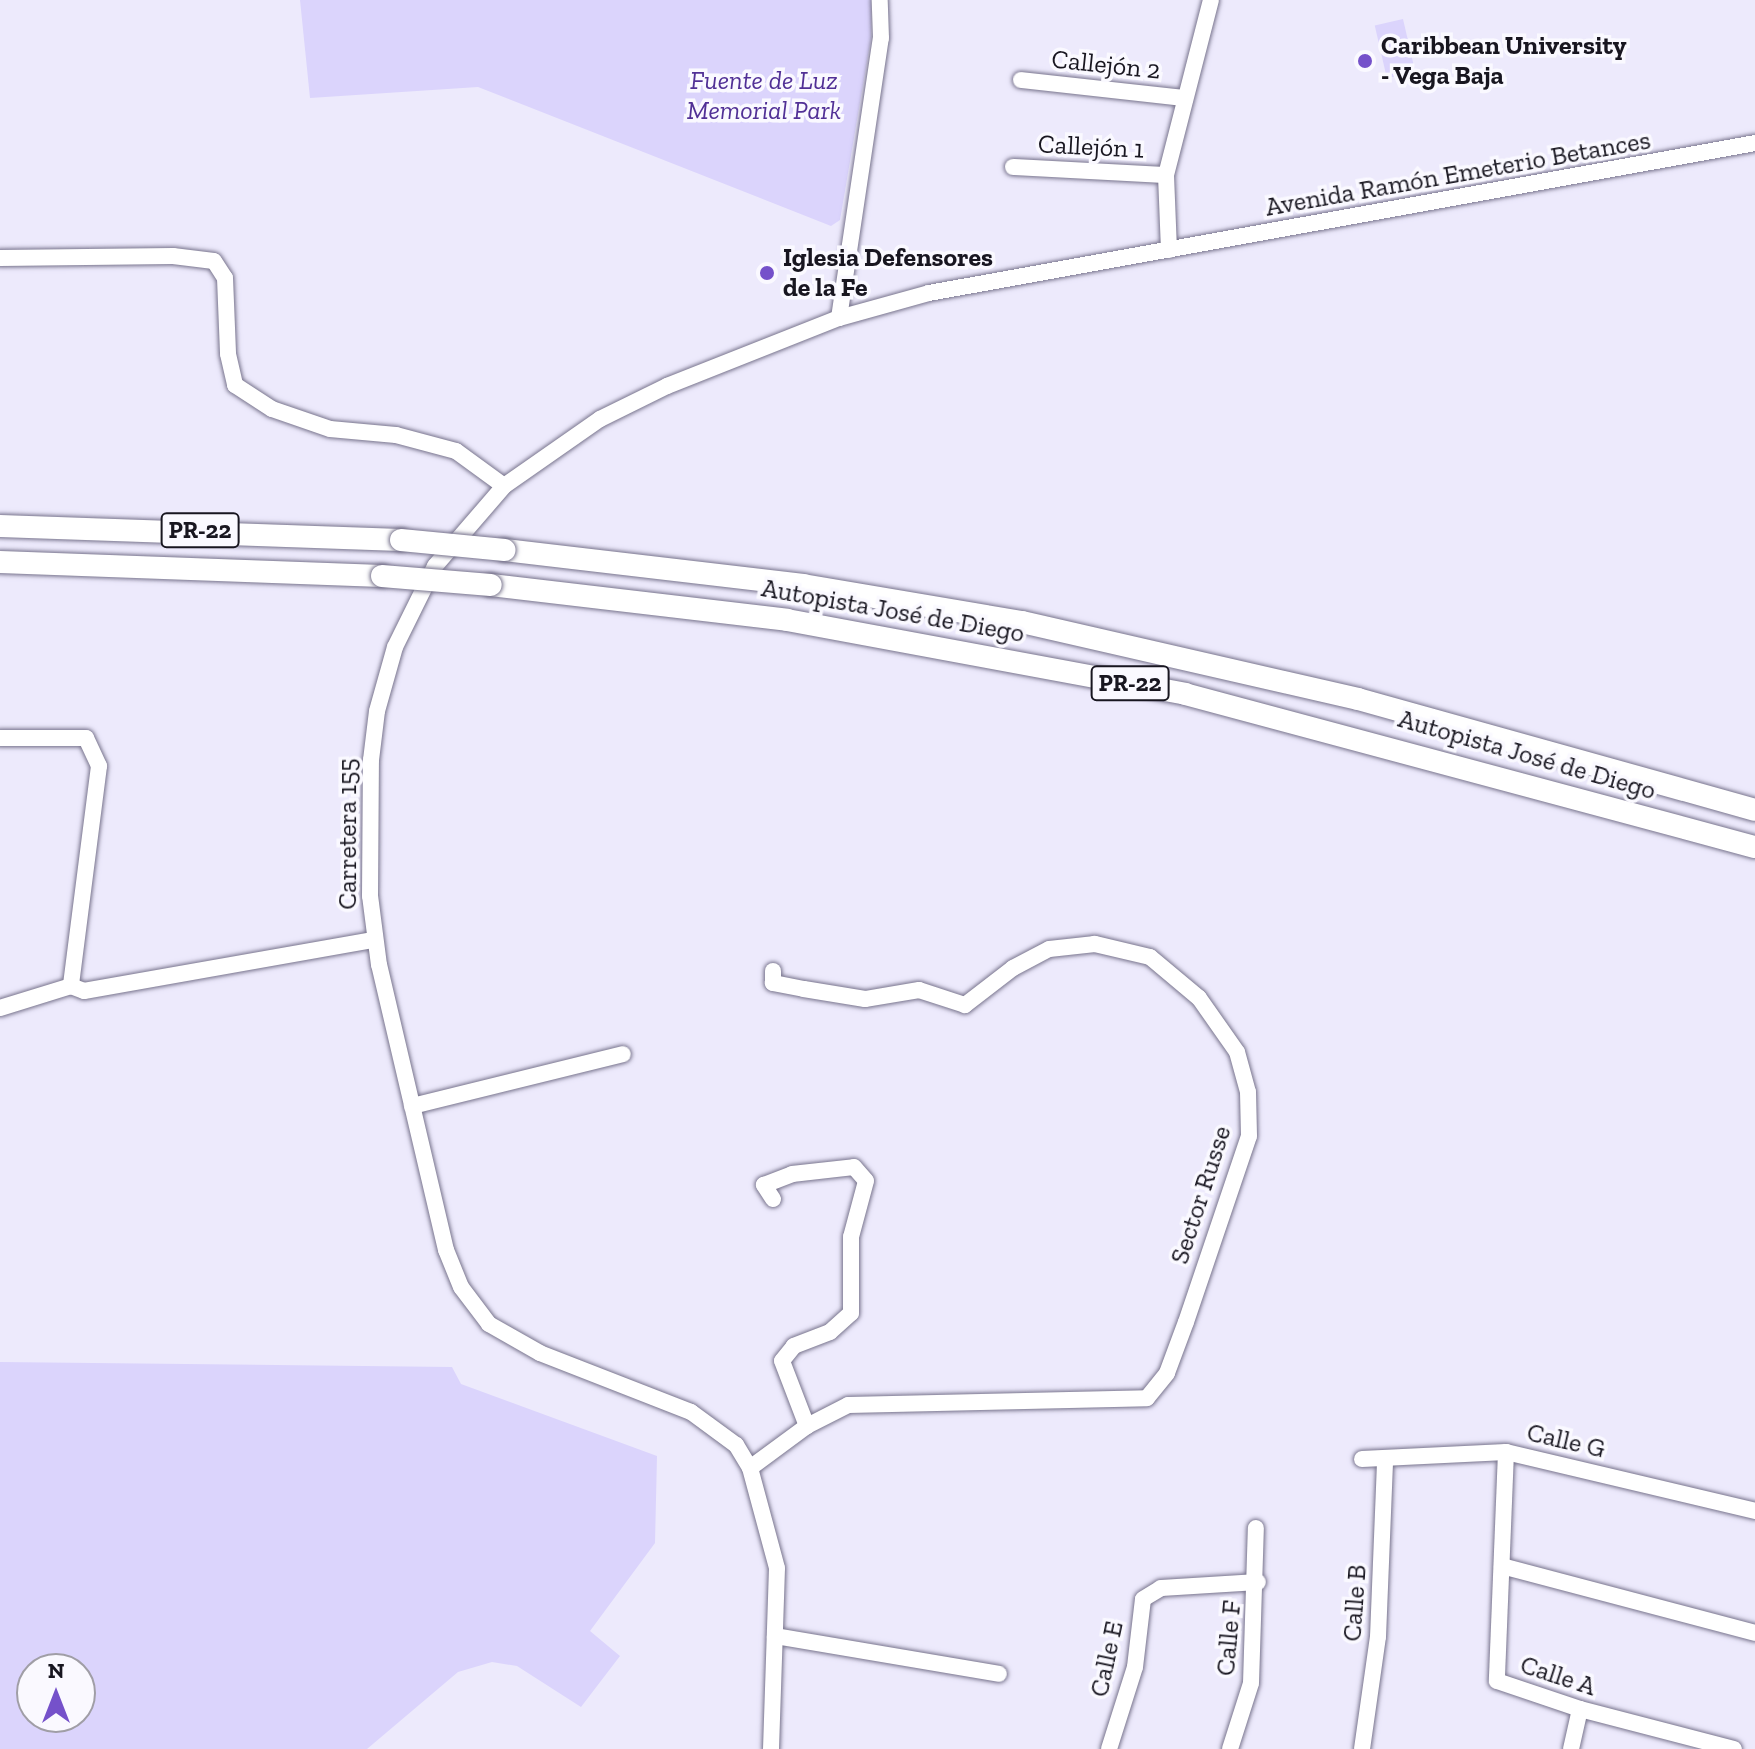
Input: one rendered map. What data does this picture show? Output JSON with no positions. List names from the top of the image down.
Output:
{
  "streets": {
    "highway": ["PR-22", "Autopista José de Diego"],
    "street": [
      "Callejón 2",
      "Callejón 1",
      "Avenida Ramón Emeterio Betances",
      "Carretera 155",
      "Sector Russe",
      "Calle G",
      "Calle B",
      "Calle F",
      "Calle E",
      "Calle A"
    ]
  },
  "crossings": [
    ["Avenida Ramón Emeterio Betances", "Carretera 155"],
    ["Carretera 155", "Sector Russe"],
    ["Calle G", "Calle B"],
    ["Calle G", "Calle A"],
    ["Calle F", "Calle E"]
  ],
  "parks": ["Fuente de Luz Memorial Park"],
  "places": ["Caribbean University - Vega Baja", "Iglesia Defensores de la Fe"],
  "north": "top"
}
